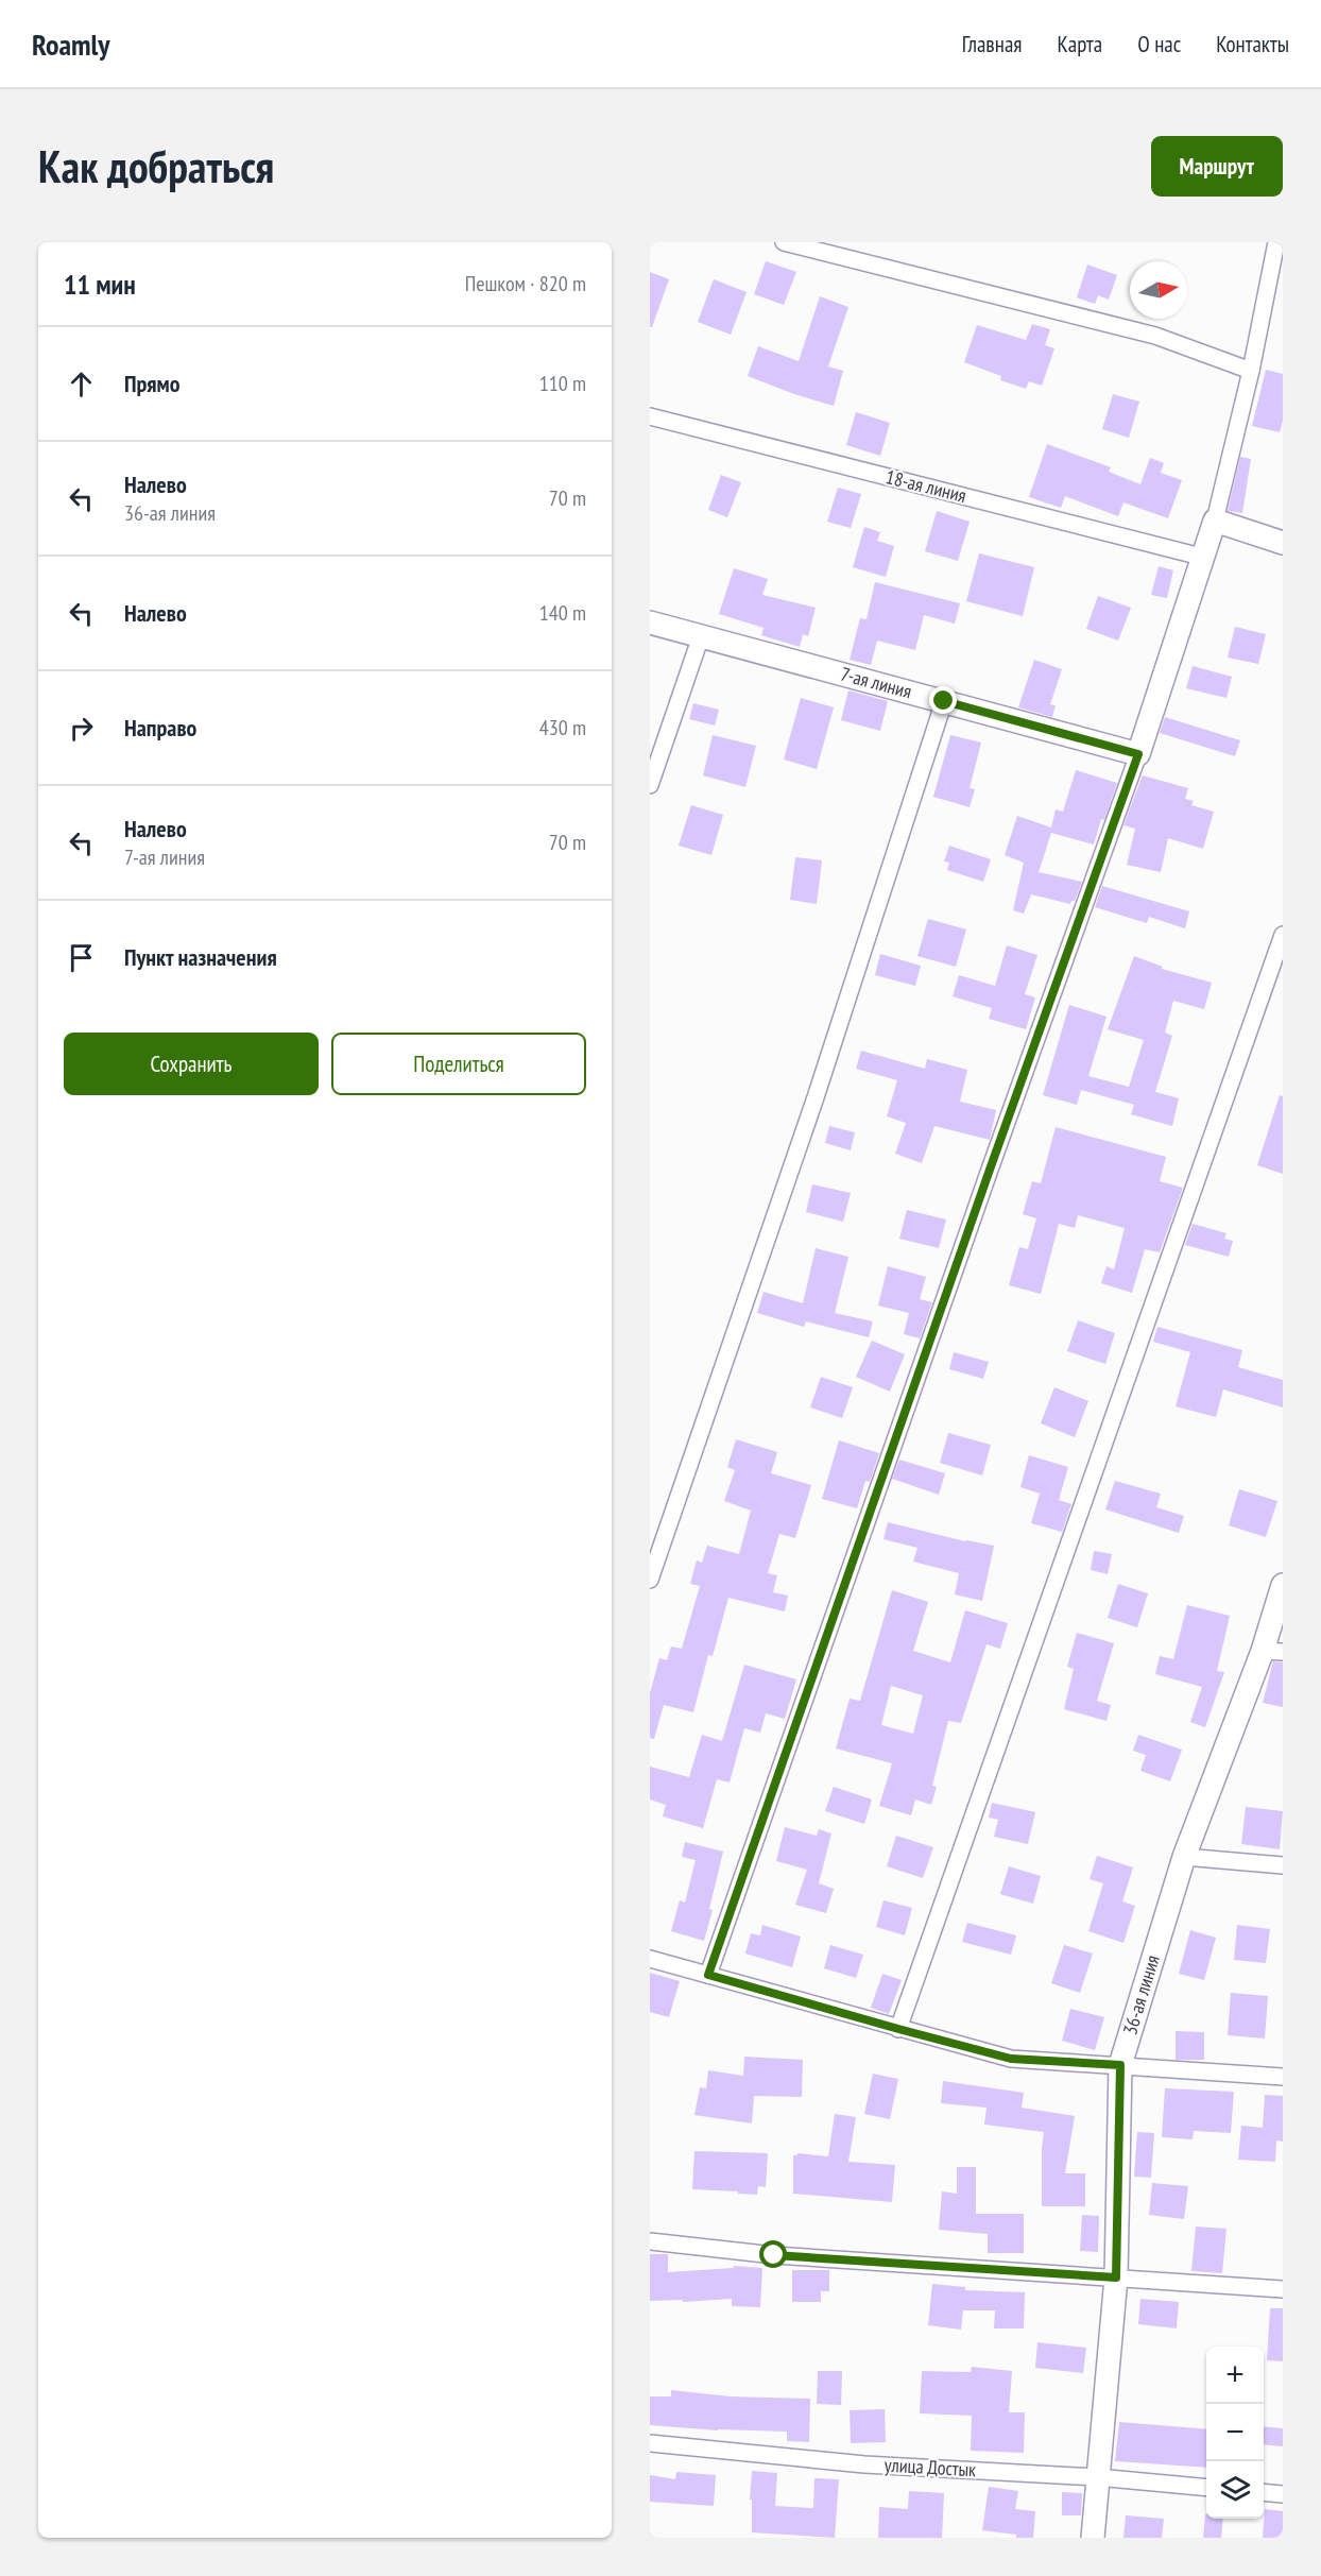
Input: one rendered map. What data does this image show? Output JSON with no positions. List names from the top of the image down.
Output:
{
  "streets": {
    "street": [
      "18-ая линия",
      "7-ая линия",
      "36-ая линия",
      "улица Достык"
    ]
  },
  "crossings": [
    ["36-ая линия", "улица Достык"]
  ],
  "north": "right",
  "page": {
    "header": "Roamly",
    "nav": [
      "Главная",
      "Карта",
      "О нас",
      "Контакты"
    ],
    "buttons": [
      "Маршрут",
      ["Сохранить", "Поделиться"]
    ],
    "title": "Как добраться",
    "heading": ["11 мин", "Пешком · 820 m"],
    "list": [
      ["Прямо", "110 m"],
      ["Налево", "36-ая линия", "70 m"],
      ["Налево", "140 m"],
      ["Направо", "430 m"],
      ["Налево", "7-ая линия", "70 m"],
      "Пункт назначения"
    ],
    "map_buttons": ["+", "−"]
  }
}
